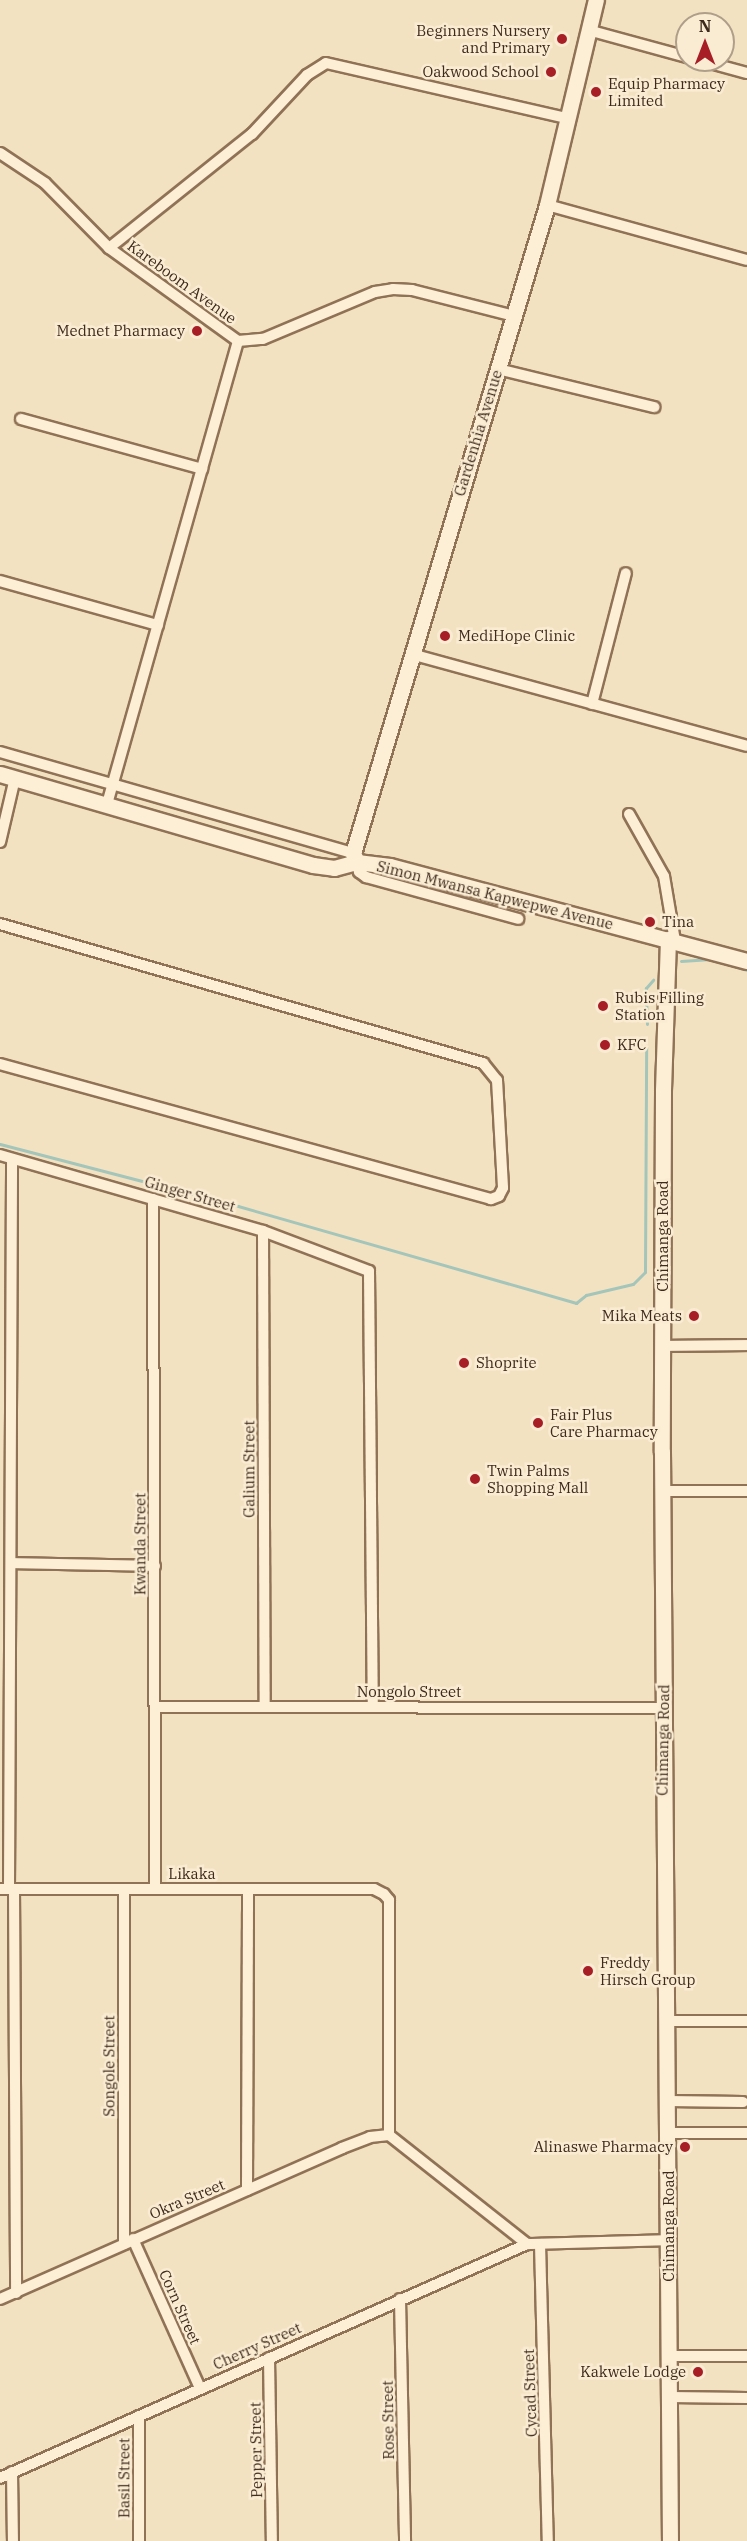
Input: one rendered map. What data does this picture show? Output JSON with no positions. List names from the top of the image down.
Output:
{
  "streets": {
    "main road": ["Gardenhia Avenue", "Simon Mwansa Kapwepwe Avenue", "Chimanga Road"],
    "street": [
      "Kareboom Avenue",
      "Ginger Street",
      "Galium Street",
      "Kwanda Street",
      "Nongolo Street",
      "Likaka",
      "Songole Street",
      "Okra Street",
      "Corn Street",
      "Cherry Street",
      "Cycad Street",
      "Rose Street",
      "Pepper Street",
      "Basil Street"
    ]
  },
  "crossings": [
    ["Kareboom Avenue", "Gardenhia Avenue"],
    ["Gardenhia Avenue", "Simon Mwansa Kapwepwe Avenue"],
    ["Simon Mwansa Kapwepwe Avenue", "Chimanga Road"],
    ["Ginger Street", "Galium Street"],
    ["Ginger Street", "Kwanda Street"],
    ["Ginger Street", "Nongolo Street"],
    ["Chimanga Road", "Nongolo Street"],
    ["Galium Street", "Nongolo Street"],
    ["Kwanda Street", "Nongolo Street"],
    ["Kwanda Street", "Likaka"],
    ["Likaka", "Songole Street"],
    ["Likaka", "Okra Street"],
    ["Songole Street", "Okra Street"],
    ["Songole Street", "Corn Street"],
    ["Okra Street", "Corn Street"],
    ["Corn Street", "Cherry Street"],
    ["Cherry Street", "Rose Street"],
    ["Cherry Street", "Pepper Street"],
    ["Cherry Street", "Basil Street"]
  ],
  "places": [
    "Beginners Nursery and Primary",
    "Oakwood School",
    "Equip Pharmacy Limited",
    "Mednet Pharmacy",
    "MediHope Clinic",
    "Tina",
    "Rubis Filling Station",
    "KFC",
    "Mika Meats",
    "Shoprite",
    "Fair Plus Care Pharmacy",
    "Twin Palms Shopping Mall",
    "Freddy Hirsch Group",
    "Alinaswe Pharmacy",
    "Kakwele Lodge"
  ],
  "north": "top"
}
